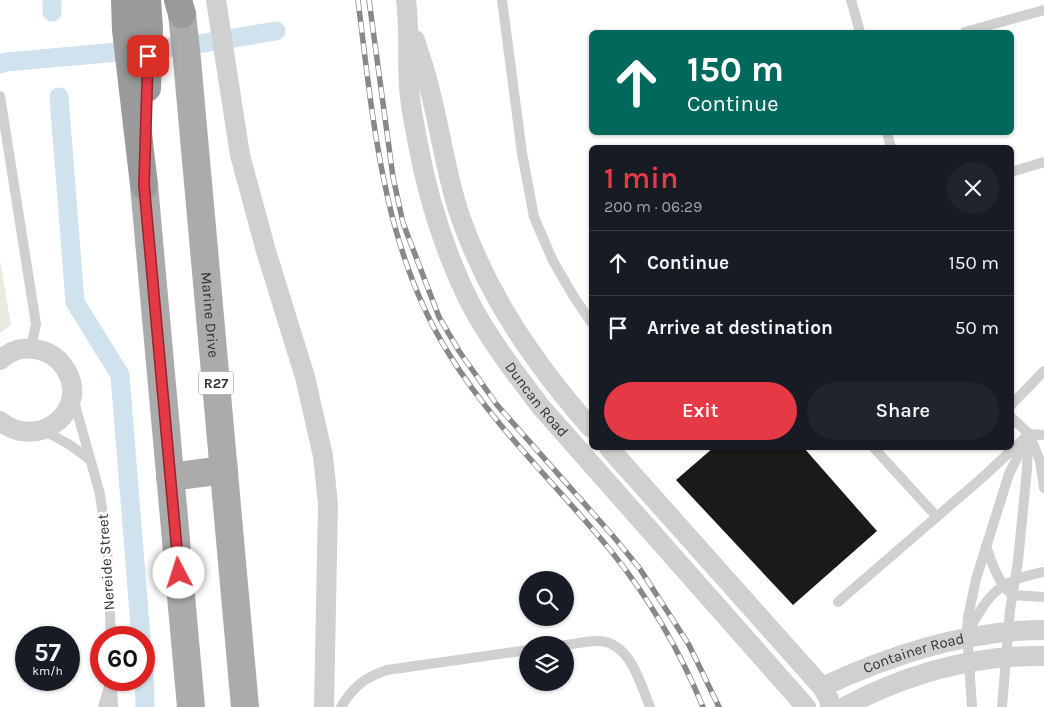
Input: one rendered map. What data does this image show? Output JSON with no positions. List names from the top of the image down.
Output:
{
  "streets": {
    "main road": ["Marine Drive", "R27"],
    "street": ["Duncan Road", "Container Road"],
    "lane": ["Nereide Street"]
  },
  "crossings": [
    ["Duncan Road", "Container Road"]
  ],
  "page": {
    "turn": ["150 m", "Continue"],
    "heading": ["1 min", "200 m · 06:29"],
    "list": [
      {
        "name": "Continue",
        "value": "150 m"
      },
      {
        "name": "Arrive at destination",
        "value": "50 m"
      }
    ],
    "buttons": ["Exit", "Share"],
    "speed": "57 km/h",
    "limit": "60"
  }
}
